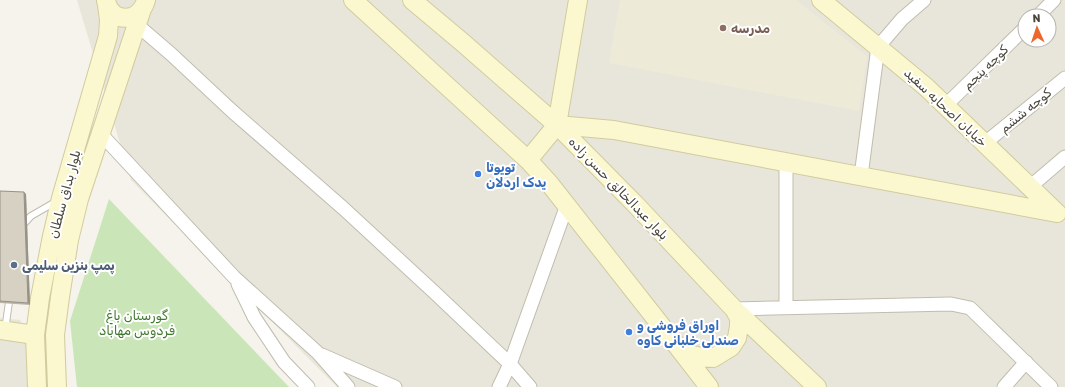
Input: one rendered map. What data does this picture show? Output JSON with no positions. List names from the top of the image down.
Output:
{
  "streets": {
    "street": [
      "کوچه پنجم",
      "خیابان اصحابه سفید",
      "کوچه ششم",
      "بلوار عبدالخالق حسن زاده",
      "بلوار بداق سلطان"
    ]
  },
  "crossings": [
    ["کوچه پنجم", "خیابان اصحابه سفید"],
    ["خیابان اصحابه سفید", "کوچه ششم"]
  ],
  "parks": ["گورستان باغ فردوس مهاباد"],
  "places": [
    "مدرسه",
    "تویوتا یدک اردلان",
    "پمپ بنزین سلیمی",
    "اوراق فروشی و صندلی خلبانی کاوه"
  ],
  "north": "top"
}
